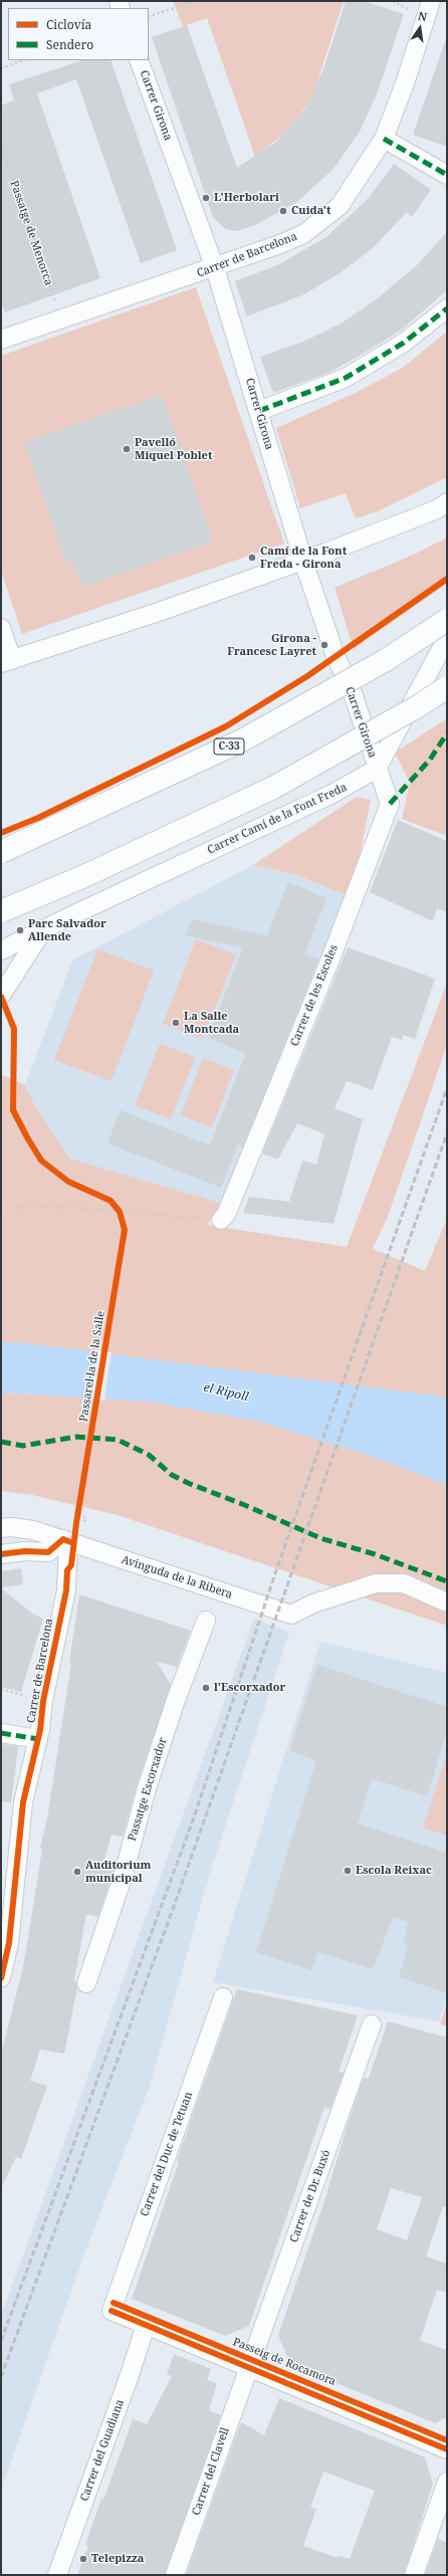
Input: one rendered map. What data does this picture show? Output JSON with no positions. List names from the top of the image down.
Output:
{
  "streets": {
    "highway": ["C-33"],
    "street": [
      "Carrer Girona",
      "Carrer de Barcelona",
      "Carrer Camí de la Font Freda",
      "Carrer de les Escoles",
      "Avinguda de la Ribera",
      "Passatge Escorxador",
      "Carrer del Duc de Tetuan",
      "Carrer de Dr. Buxó",
      "Passeig de Rocamora",
      "Carrer del Guadiana",
      "Carrer del Clavell"
    ],
    "path": ["Passatge de Menorca"],
    "cycle path": ["Passarel·la de la Salle"]
  },
  "crossings": [
    ["Carrer Girona", "Carrer de Barcelona"],
    ["Carrer Girona", "Carrer Camí de la Font Freda"],
    ["Carrer Girona", "Carrer de les Escoles"],
    ["Passatge de Menorca", "Carrer de Barcelona"],
    ["Carrer de Barcelona", "Avinguda de la Ribera"],
    ["Carrer Camí de la Font Freda", "Carrer de les Escoles"],
    ["Carrer del Duc de Tetuan", "Passeig de Rocamora"],
    ["Carrer de Dr. Buxó", "Passeig de Rocamora"],
    ["Carrer de Dr. Buxó", "Carrer del Clavell"],
    ["Passeig de Rocamora", "Carrer del Guadiana"],
    ["Passeig de Rocamora", "Carrer del Clavell"]
  ],
  "water": ["el Ripoll"],
  "places": [
    "L'Herbolari",
    "Cuida't",
    "Pavelló Miquel Poblet",
    "Camí de la Font Freda - Girona",
    "Girona - Francesc Layret",
    "Parc Salvador Allende",
    "La Salle Montcada",
    "l'Escorxador",
    "Escola Reixac",
    "Auditorium municipal",
    "Telepizza"
  ],
  "legend": ["Ciclovía", "Sendero"],
  "north": "top"
}
